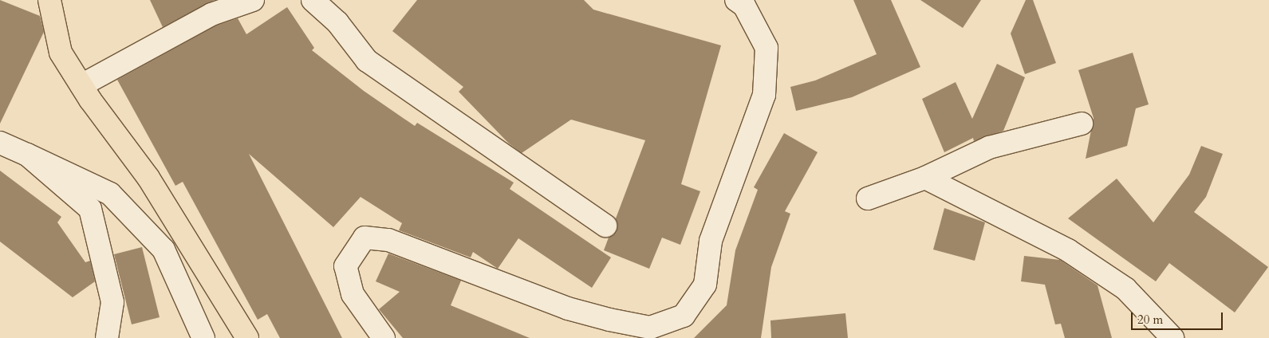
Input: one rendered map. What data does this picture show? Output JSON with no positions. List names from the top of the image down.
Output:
{
  "scale_bar": "20 m"
}
